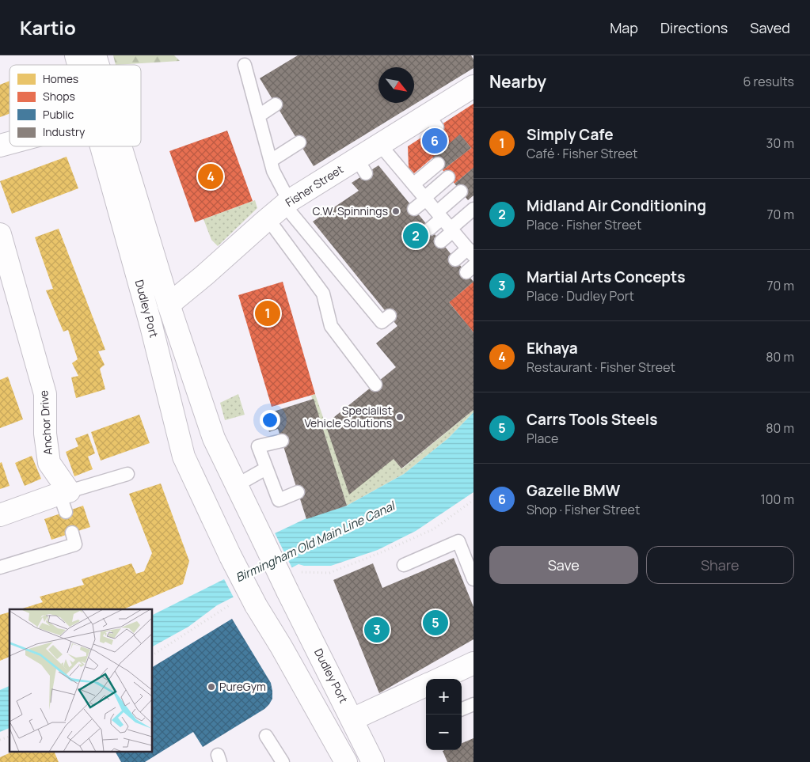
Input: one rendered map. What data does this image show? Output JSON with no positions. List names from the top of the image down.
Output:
{
  "streets": {
    "main road": ["Fisher Street", "Dudley Port", "Anchor Drive"]
  },
  "crossings": [
    ["Fisher Street", "Dudley Port"]
  ],
  "water": ["Birmingham Old Main Line Canal"],
  "places": ["C.W. Spinnings", "Specialist Vehicle Solutions", "PureGym"],
  "legend": [
    "Homes",
    "Shops",
    "Public",
    "Industry"
  ],
  "north": "bottom right",
  "page": {
    "header": "Kartio",
    "nav": ["Map", "Directions", "Saved"],
    "heading": ["Nearby", "6 results"],
    "list": [
      {
        "mark": "1",
        "name": "Simply Cafe",
        "note": "Café · Fisher Street",
        "value": "30 m"
      },
      {
        "mark": "2",
        "name": "Midland Air Conditioning",
        "note": "Place · Fisher Street",
        "value": "70 m"
      },
      {
        "mark": "3",
        "name": "Martial Arts Concepts",
        "note": "Place · Dudley Port",
        "value": "70 m"
      },
      {
        "mark": "4",
        "name": "Ekhaya",
        "note": "Restaurant · Fisher Street",
        "value": "80 m"
      },
      {
        "mark": "5",
        "name": "Carrs Tools Steels",
        "note": "Place",
        "value": "80 m"
      },
      {
        "mark": "6",
        "name": "Gazelle BMW",
        "note": "Shop · Fisher Street",
        "value": "100 m"
      }
    ],
    "pins": [
      "6",
      "4",
      "2",
      "1",
      "5",
      "3"
    ],
    "buttons": ["Save", "Share"],
    "map_buttons": ["+", "−"]
  }
}
